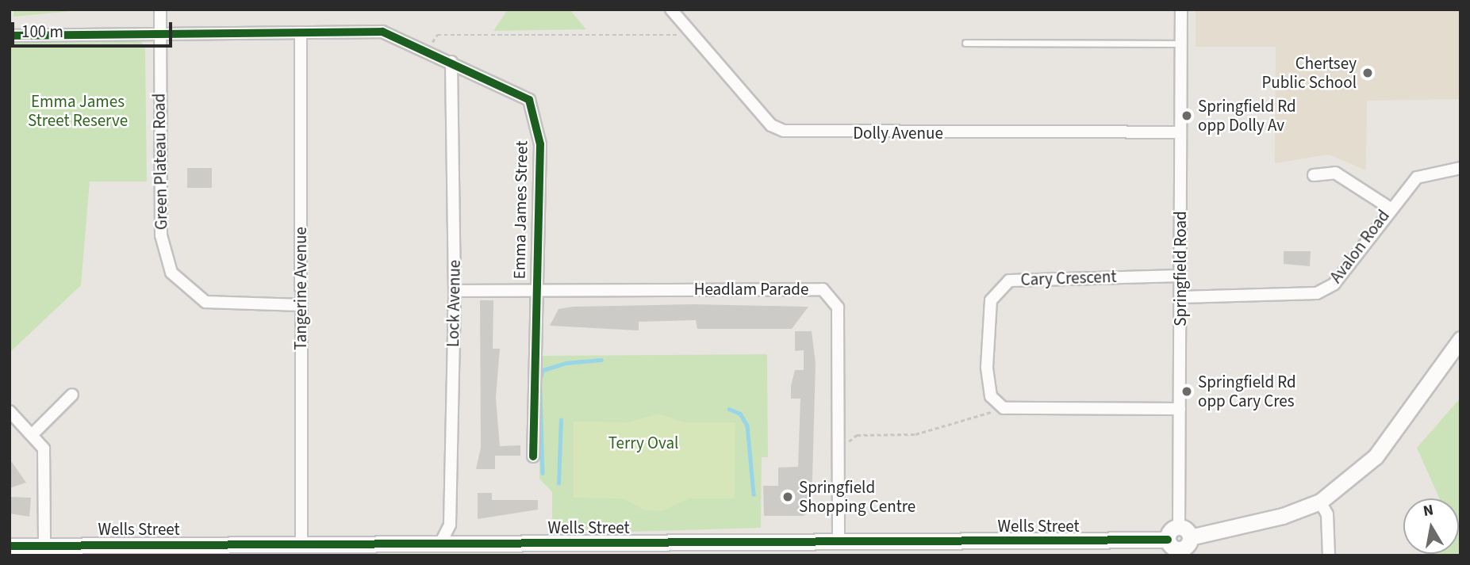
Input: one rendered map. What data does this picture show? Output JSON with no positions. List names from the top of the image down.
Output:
{
  "streets": {
    "street": [
      "Dolly Avenue",
      "Green Plateau Road",
      "Emma James Street",
      "Avalon Road",
      "Springfield Road",
      "Cary Crescent",
      "Tangerine Avenue",
      "Headlam Parade",
      "Lock Avenue",
      "Wells Street"
    ]
  },
  "crossings": [
    ["Dolly Avenue", "Springfield Road"],
    ["Green Plateau Road", "Emma James Street"],
    ["Green Plateau Road", "Tangerine Avenue"],
    ["Emma James Street", "Tangerine Avenue"],
    ["Emma James Street", "Headlam Parade"],
    ["Emma James Street", "Lock Avenue"],
    ["Avalon Road", "Springfield Road"],
    ["Springfield Road", "Cary Crescent"],
    ["Tangerine Avenue", "Wells Street"],
    ["Headlam Parade", "Lock Avenue"],
    ["Headlam Parade", "Wells Street"],
    ["Lock Avenue", "Wells Street"]
  ],
  "parks": ["Emma James Street Reserve", "Terry Oval"],
  "places": [
    "Chertsey Public School",
    "Springfield Rd opp Dolly Av",
    "Springfield Rd opp Cary Cres",
    "Springfield Shopping Centre"
  ],
  "scale_bar": "100 m",
  "north": "top"
}
